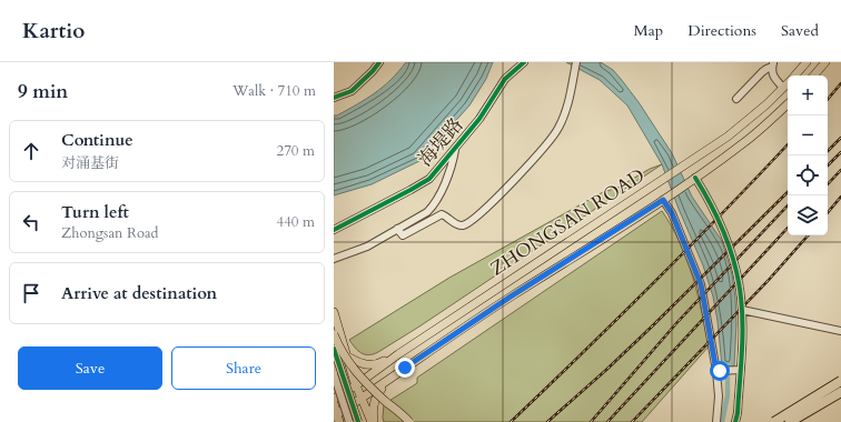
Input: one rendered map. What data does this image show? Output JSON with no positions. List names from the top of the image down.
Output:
{
  "streets": {
    "main road": ["ZHONGSAN ROAD"],
    "street": ["海堤路"]
  },
  "page": {
    "header": "Kartio",
    "nav": ["Map", "Directions", "Saved"],
    "heading": ["9 min", "Walk · 710 m"],
    "map_buttons": ["+", "−"],
    "list": [
      ["Continue", "对涌基街", "270 m"],
      ["Turn left", "Zhongsan Road", "440 m"],
      "Arrive at destination"
    ],
    "buttons": ["Save", "Share"]
  }
}
